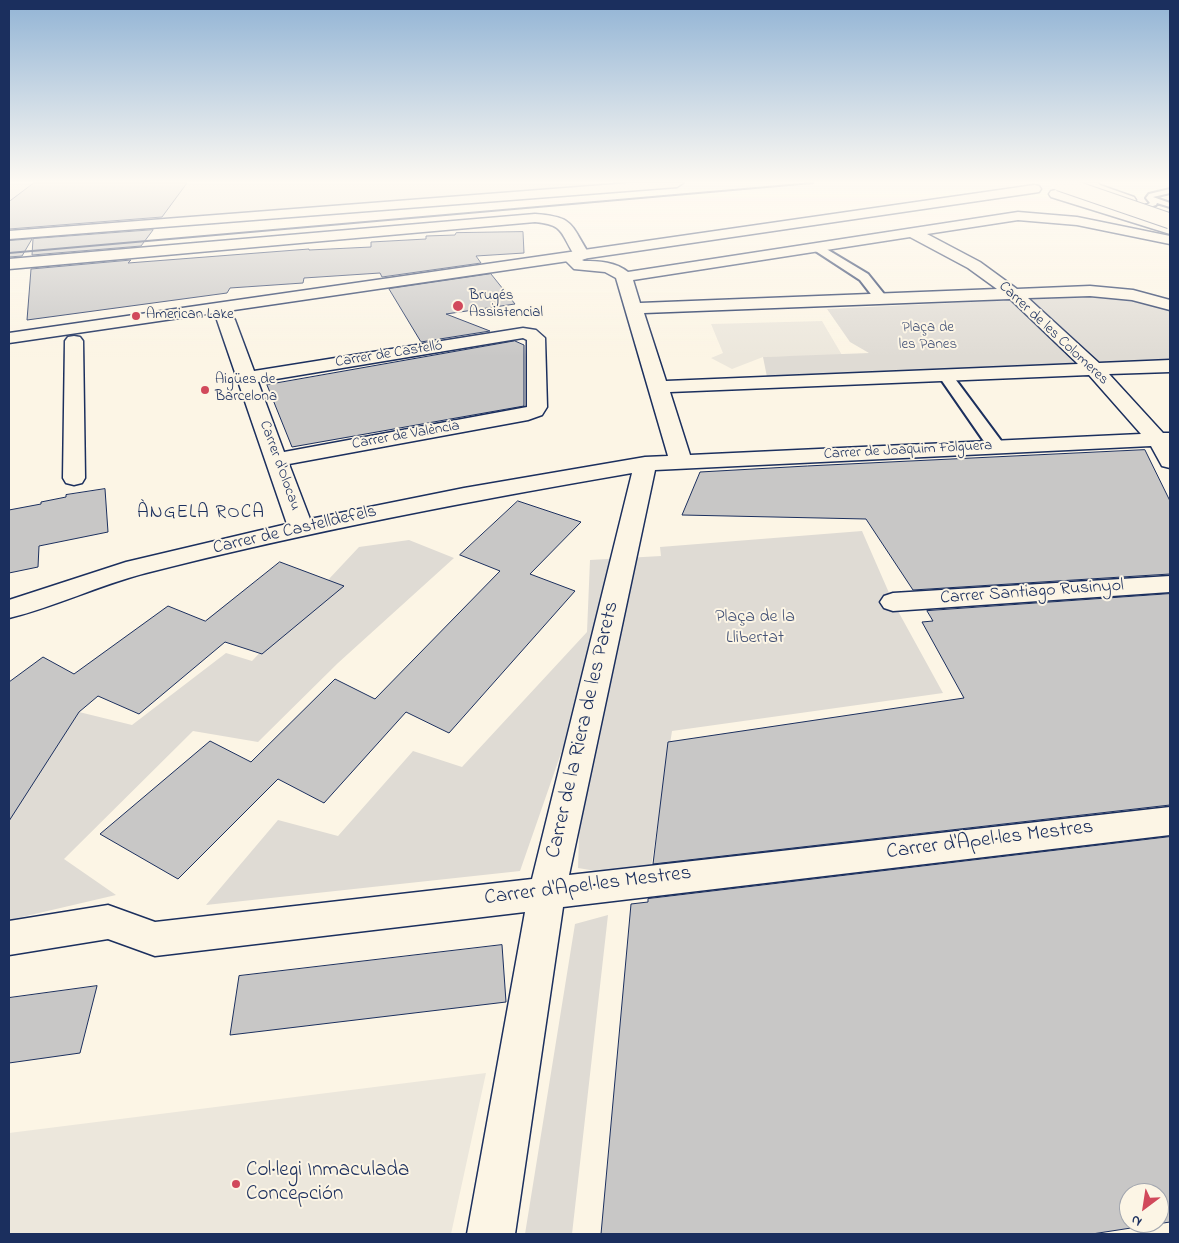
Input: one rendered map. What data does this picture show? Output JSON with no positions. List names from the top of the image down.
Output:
{
  "streets": {
    "street": [
      "Carrer de les Colomeres",
      "Carrer de Castelló",
      "Carrer de València",
      "Carrer de Joaquim Folguera",
      "Carrer d'Olocau",
      "Carrer de Castelldefels",
      "Carrer Santiago Rusinyol",
      "Carrer de la Riera de les Parets",
      "Carrer d'Apel·les Mestres"
    ]
  },
  "crossings": [
    ["Carrer de les Colomeres", "Carrer de Joaquim Folguera"],
    ["Carrer de Castelló", "Carrer de València"],
    ["Carrer de Castelló", "Carrer d'Olocau"],
    ["Carrer de València", "Carrer d'Olocau"],
    ["Carrer de Joaquim Folguera", "Carrer de Castelldefels"],
    ["Carrer de Joaquim Folguera", "Carrer de la Riera de les Parets"],
    ["Carrer d'Olocau", "Carrer de Castelldefels"],
    ["Carrer de Castelldefels", "Carrer de la Riera de les Parets"],
    ["Carrer de la Riera de les Parets", "Carrer d'Apel·les Mestres"]
  ],
  "districts": ["ÀNGELA ROCA"],
  "parks": ["Plaça de les Panes", "Plaça de la Llibertat"],
  "places": [
    "Brugés Assistencial",
    "American Lake",
    "Aigües de Barcelona",
    "Col·legi Inmaculada Concepción"
  ],
  "north": "bottom left"
}
